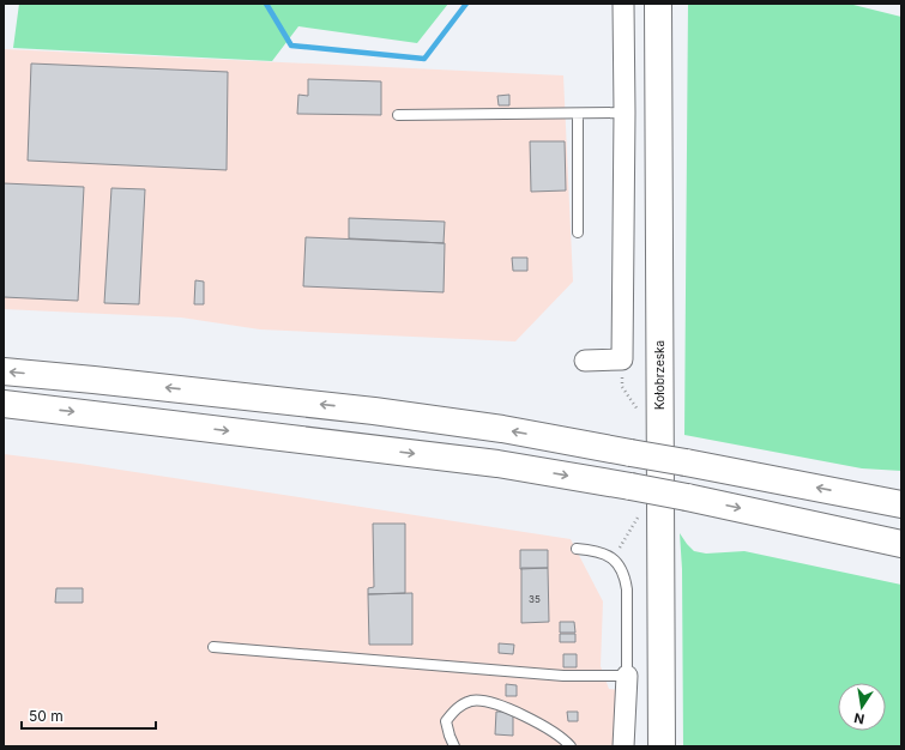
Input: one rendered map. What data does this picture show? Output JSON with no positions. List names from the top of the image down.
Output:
{
  "streets": {
    "main road": ["Kołobrzeska"]
  },
  "house_numbers": ["35"],
  "scale_bar": "50 m",
  "north": "bottom"
}
